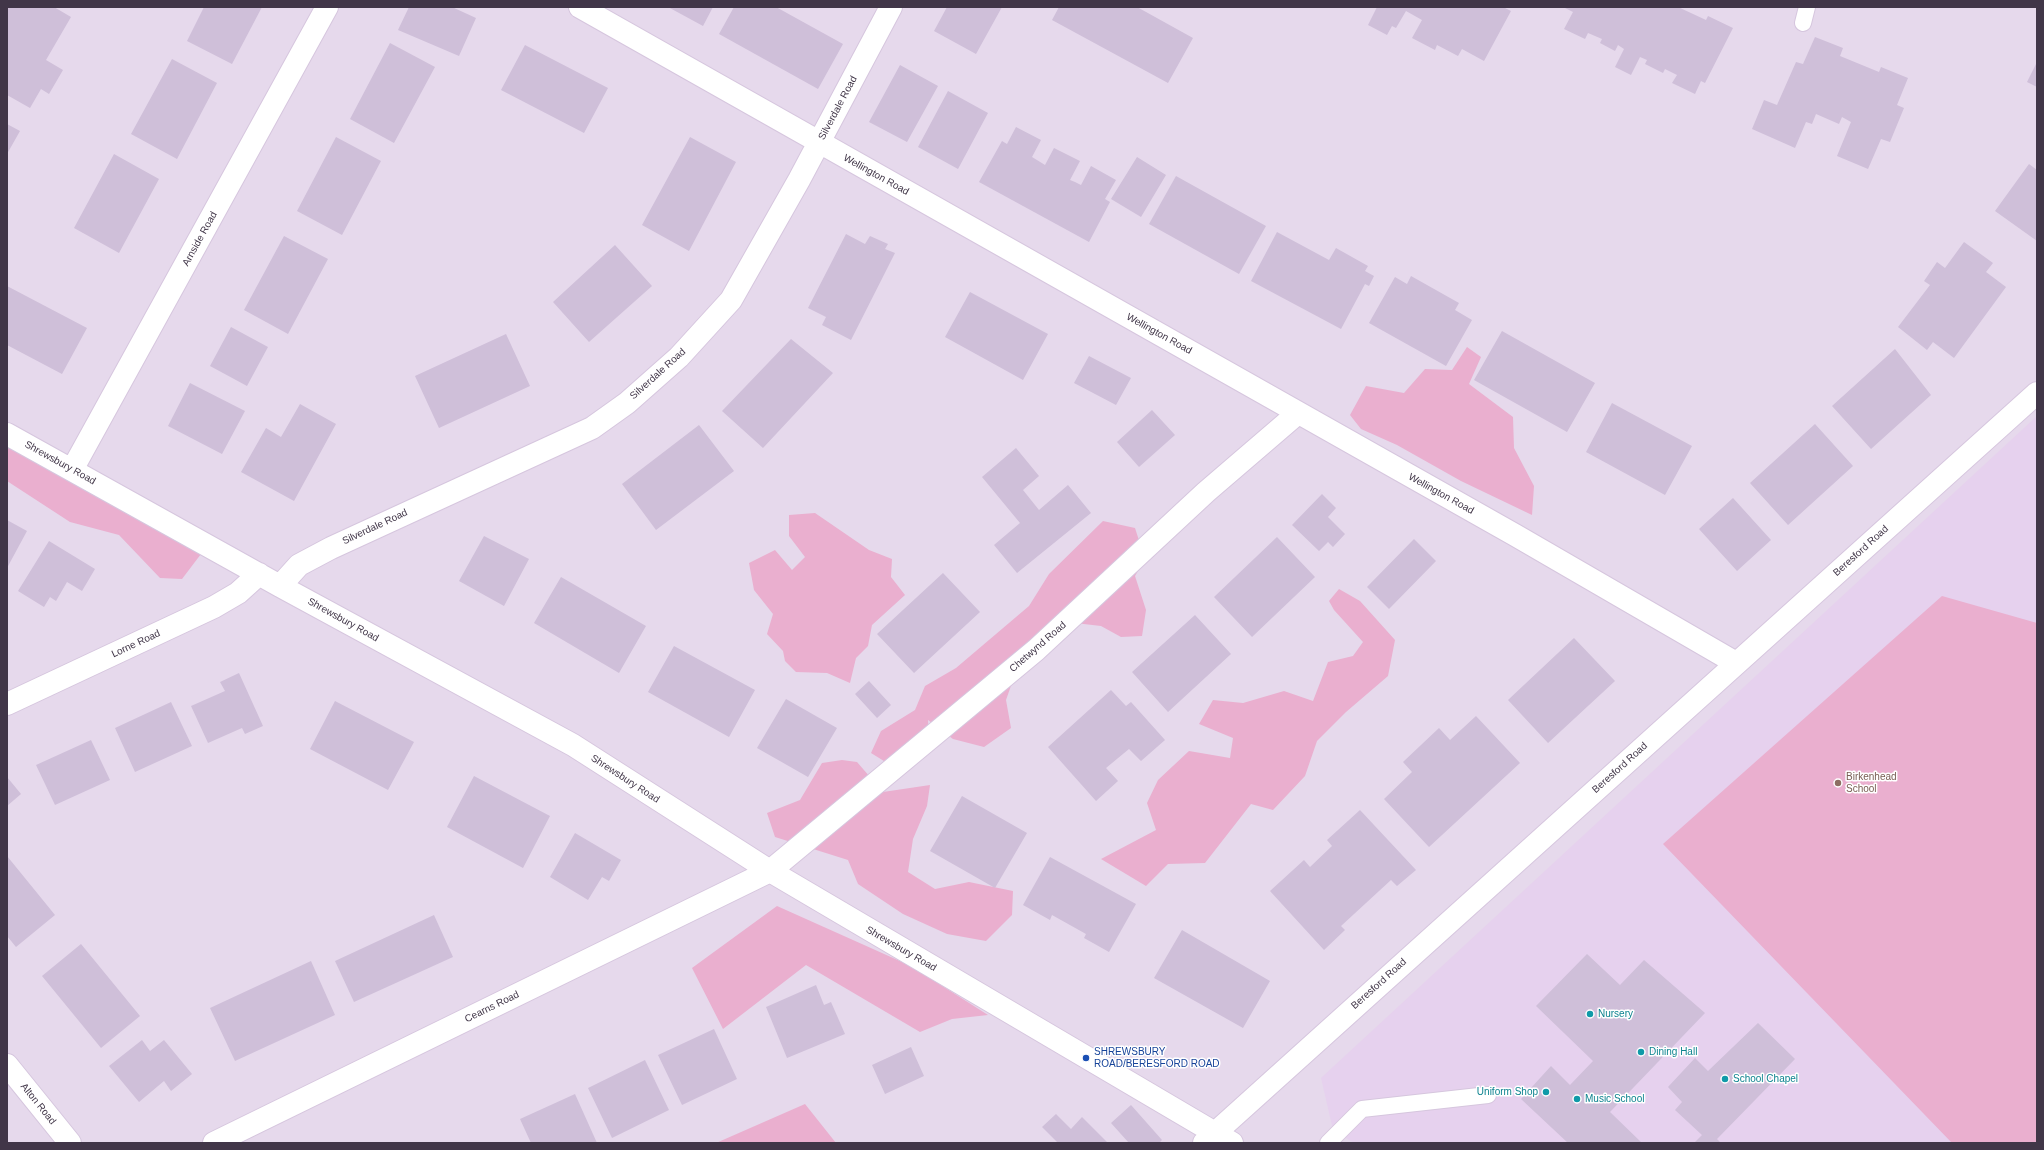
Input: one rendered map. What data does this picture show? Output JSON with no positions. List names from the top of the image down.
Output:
{
  "streets": {
    "street": [
      "Silverdale Road",
      "Wellington Road",
      "Arnside Road",
      "Shrewsbury Road",
      "Beresford Road",
      "Lorne Road",
      "Chetwynd Road",
      "Cearns Road",
      "Alton Road"
    ]
  },
  "crossings": [
    ["Silverdale Road", "Wellington Road"],
    ["Silverdale Road", "Shrewsbury Road"],
    ["Wellington Road", "Beresford Road"],
    ["Wellington Road", "Chetwynd Road"],
    ["Arnside Road", "Shrewsbury Road"],
    ["Shrewsbury Road", "Beresford Road"],
    ["Shrewsbury Road", "Lorne Road"],
    ["Shrewsbury Road", "Chetwynd Road"],
    ["Shrewsbury Road", "Cearns Road"],
    ["Chetwynd Road", "Cearns Road"]
  ],
  "places": [
    "Birkenhead School",
    "Nursery",
    "Dining Hall",
    "SHREWSBURY ROAD/BERESFORD ROAD",
    "School Chapel",
    "Uniform Shop",
    "Music School"
  ]
}
